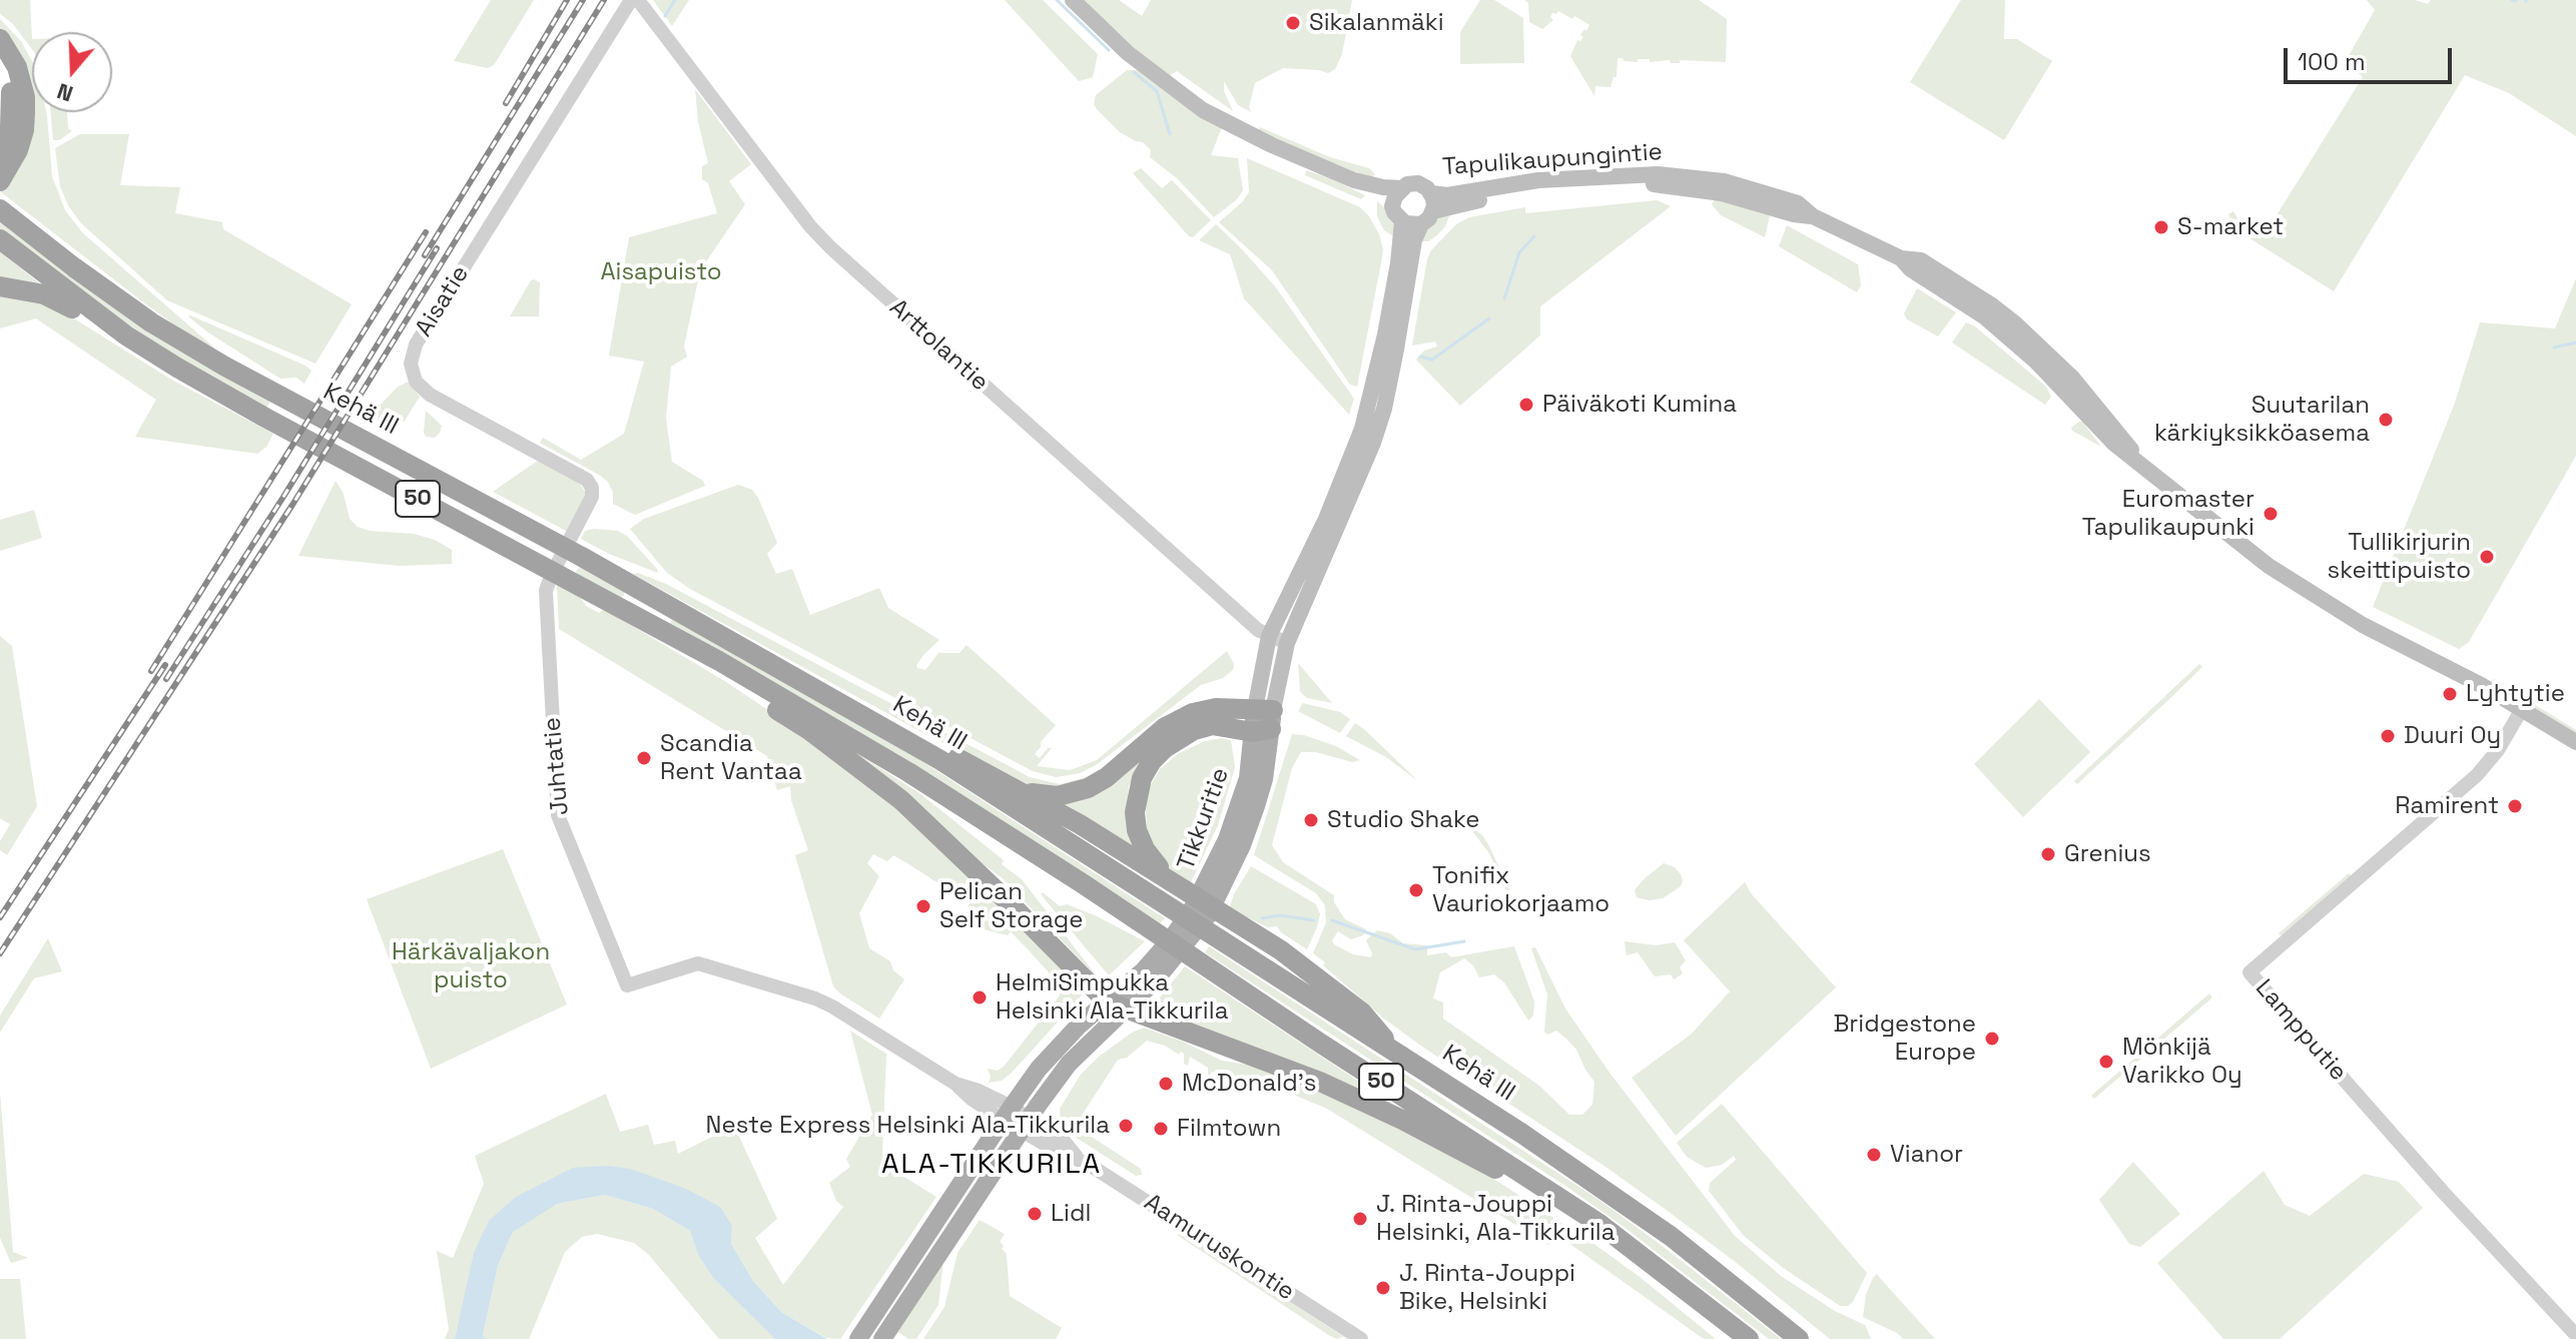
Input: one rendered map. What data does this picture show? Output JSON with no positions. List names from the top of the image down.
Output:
{
  "streets": {
    "highway": ["Kehä III", "50"],
    "main road": ["Tapulikaupungintie", "Tikkuritie"],
    "street": [
      "Aisatie",
      "Arttolantie",
      "Juhtatie",
      "Lampputie",
      "Aamuruskontie"
    ]
  },
  "crossings": [
    ["Tapulikaupungintie", "Tikkuritie"],
    ["Tapulikaupungintie", "Lampputie"],
    ["Aisatie", "Juhtatie"],
    ["Arttolantie", "Tikkuritie"],
    ["Juhtatie", "Aamuruskontie"],
    ["Tikkuritie", "Aamuruskontie"]
  ],
  "districts": ["ALA-TIKKURILA"],
  "parks": ["Aisapuisto", "Härkävaljakon puisto"],
  "places": [
    "Sikalanmäki",
    "S-market",
    "Päiväkoti Kumina",
    "Suutarilan kärkiyksikköasema",
    "Euromaster Tapulikaupunki",
    "Tullikirjurin skeittipuisto",
    "Lyhtytie",
    "Duuri Oy",
    "Scandia Rent Vantaa",
    "Ramirent",
    "Studio Shake",
    "Grenius",
    "Tonifix Vauriokorjaamo",
    "Pelican Self Storage",
    "HelmiSimpukka Helsinki Ala-Tikkurila",
    "Bridgestone Europe",
    "Mönkijä Varikko Oy",
    "McDonald's",
    "Neste Express Helsinki Ala-Tikkurila",
    "Filmtown",
    "Vianor",
    "Lidl",
    "J. Rinta-Jouppi Helsinki, Ala-Tikkurila",
    "J. Rinta-Jouppi Bike, Helsinki"
  ],
  "scale_bar": "100 m",
  "north": "bottom"
}
